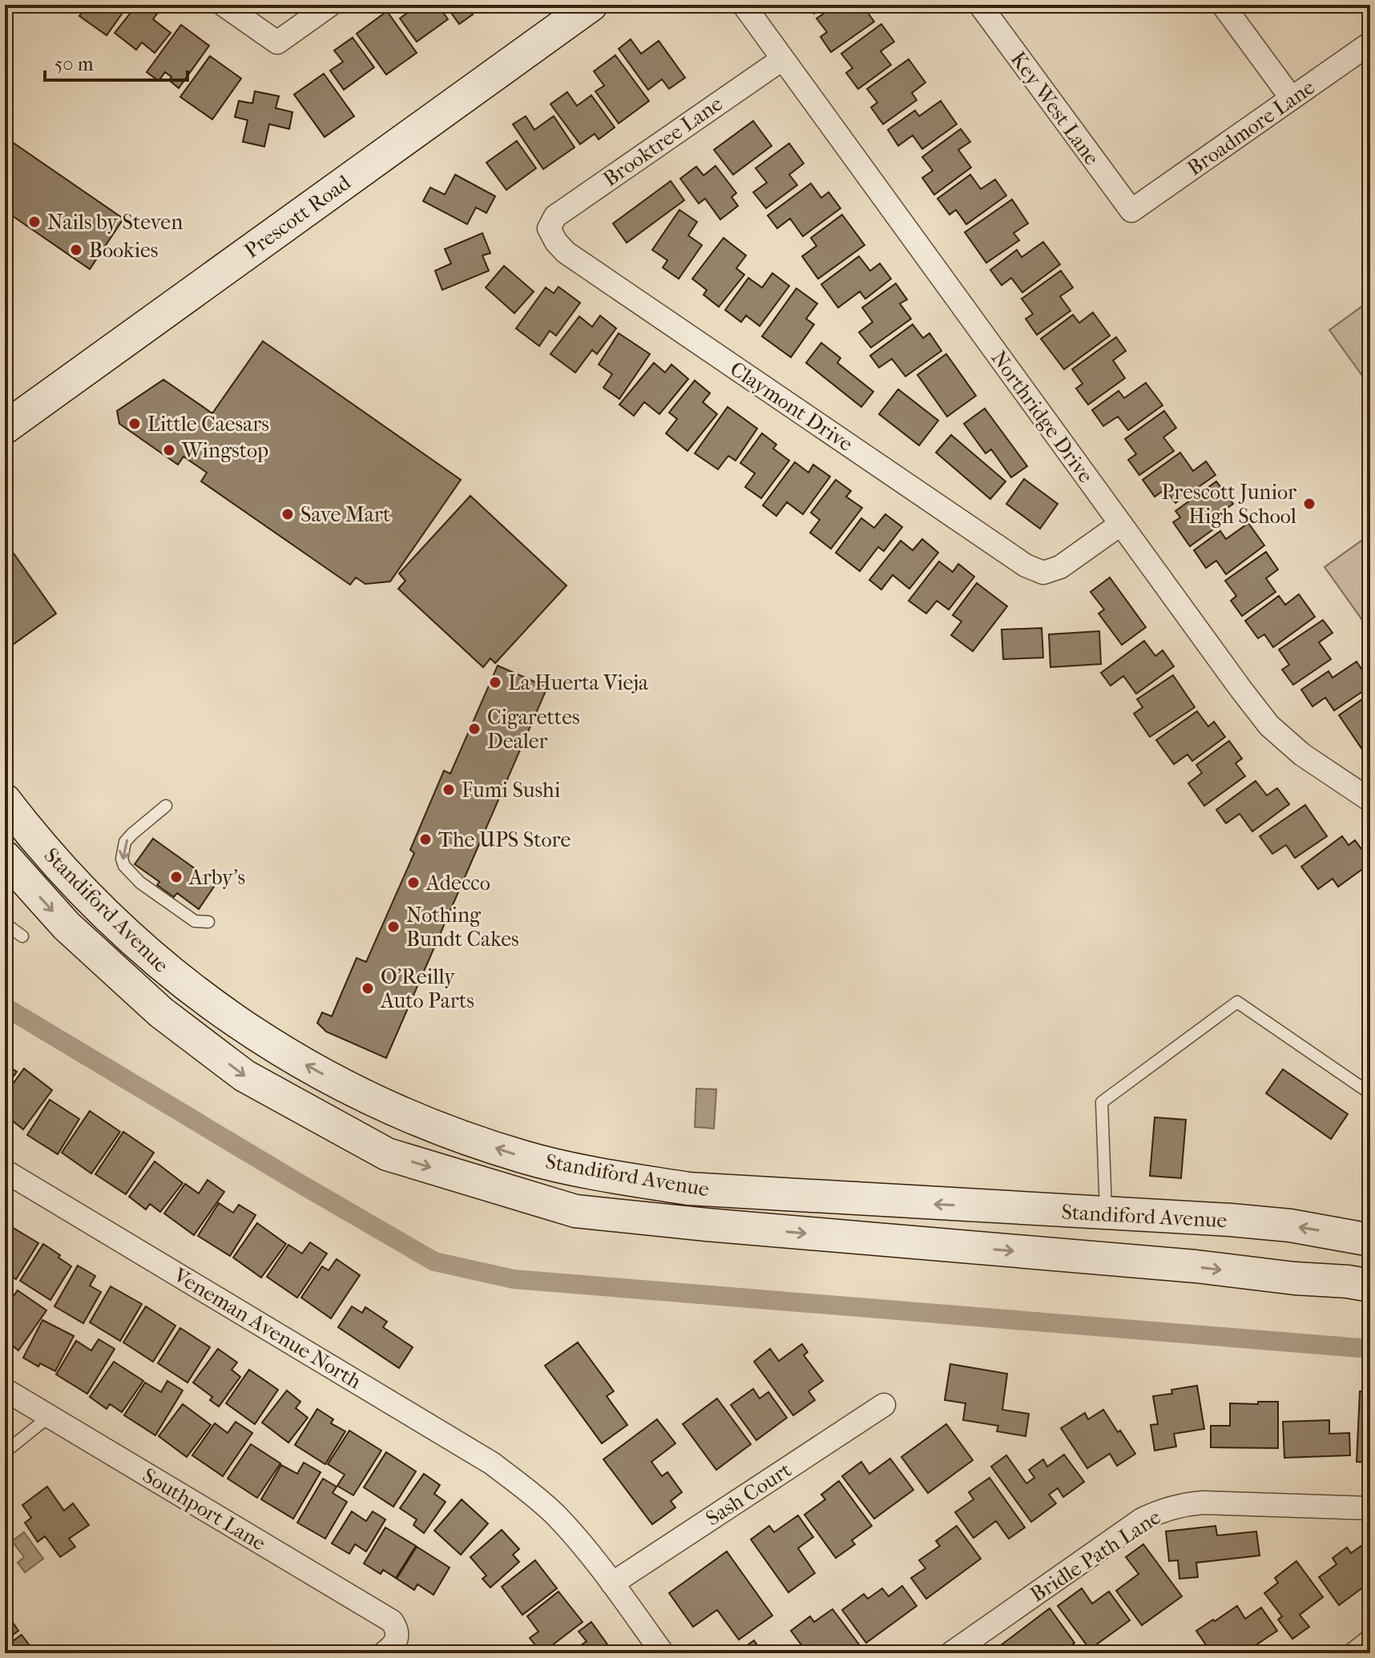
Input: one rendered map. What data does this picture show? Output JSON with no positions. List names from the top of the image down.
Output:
{
  "streets": {
    "main road": ["Prescott Road", "Standiford Avenue"],
    "street": [
      "Key West Lane",
      "Broadmore Lane",
      "Brooktree Lane",
      "Claymont Drive",
      "Northridge Drive",
      "Veneman Avenue North",
      "Sash Court",
      "Southport Lane",
      "Bridle Path Lane"
    ]
  },
  "crossings": [
    ["Key West Lane", "Broadmore Lane"],
    ["Brooktree Lane", "Claymont Drive"],
    ["Brooktree Lane", "Northridge Drive"],
    ["Claymont Drive", "Northridge Drive"],
    ["Veneman Avenue North", "Sash Court"]
  ],
  "places": [
    "Nails by Steven",
    "Bookies",
    "Little Caesars",
    "Wingstop",
    "Prescott Junior High School",
    "Save Mart",
    "La Huerta Vieja",
    "Cigarettes Dealer",
    "Fumi Sushi",
    "The UPS Store",
    "Arby's",
    "Adecco",
    "Nothing Bundt Cakes",
    "O'Reilly Auto Parts"
  ],
  "scale_bar": "50 m"
}
